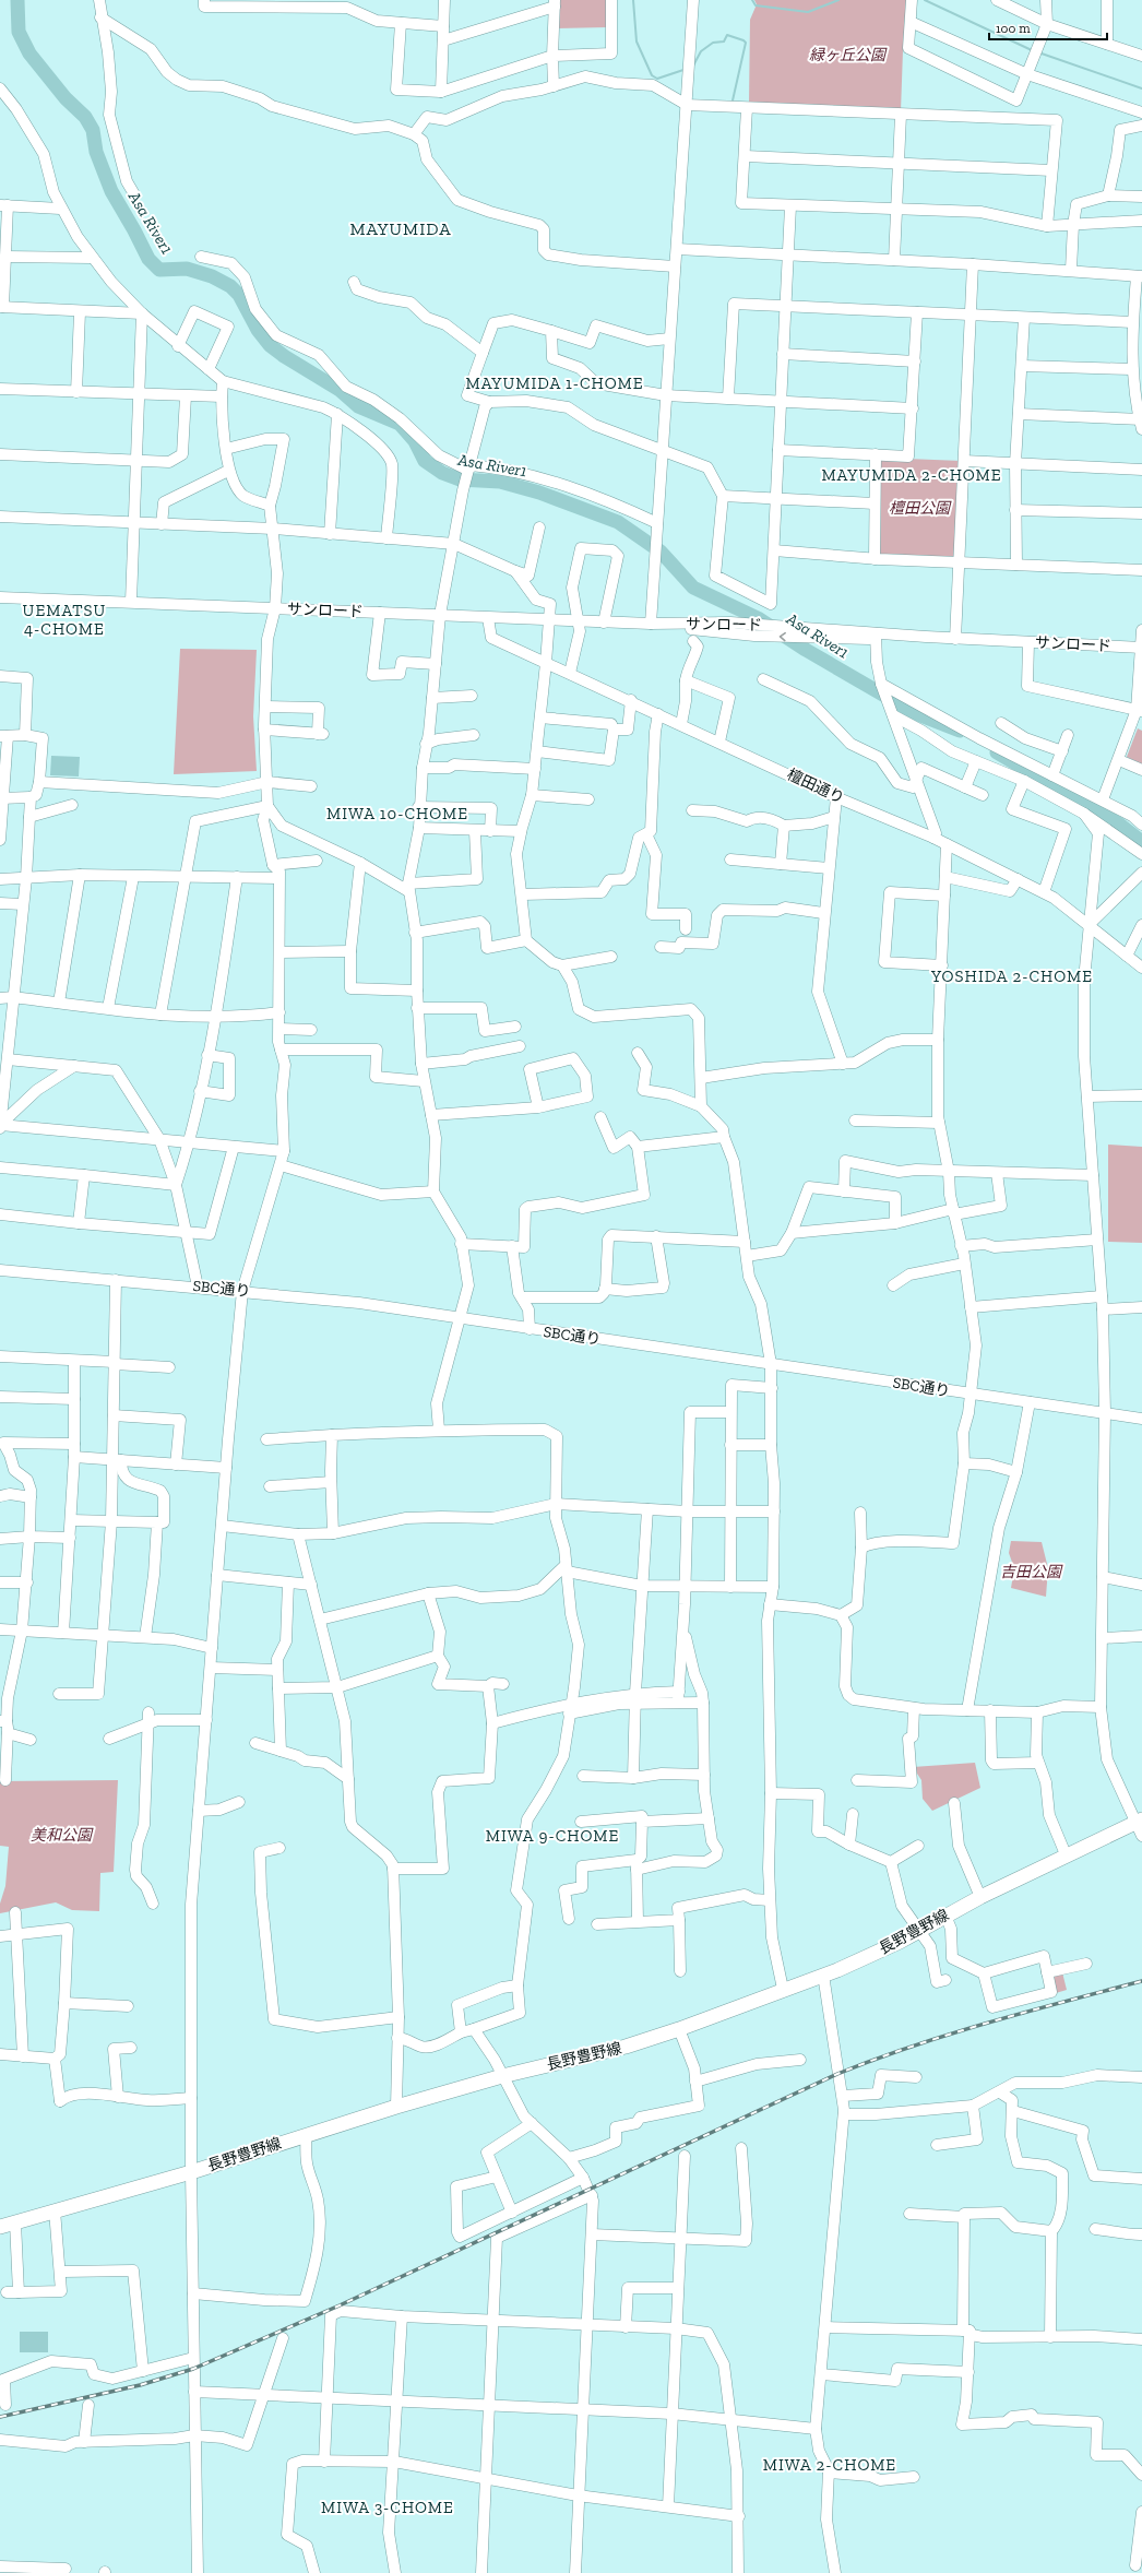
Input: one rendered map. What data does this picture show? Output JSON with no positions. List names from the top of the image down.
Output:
{
  "streets": {
    "main road": ["長野豊野線"],
    "street": ["サンロード", "檀田通り", "SBC通り"]
  },
  "crossings": [
    ["サンロード", "檀田通り"]
  ],
  "districts": [
    "MAYUMIDA",
    "MAYUMIDA 1-CHOME",
    "MAYUMIDA 2-CHOME",
    "UEMATSU 4-CHOME",
    "MIWA 10-CHOME",
    "YOSHIDA 2-CHOME",
    "MIWA 9-CHOME",
    "MIWA 2-CHOME",
    "MIWA 3-CHOME"
  ],
  "water": ["Asa River1"],
  "parks": [
    "緑ヶ丘公園",
    "檀田公園",
    "吉田公園",
    "美和公園"
  ],
  "scale_bar": "100 m"
}
